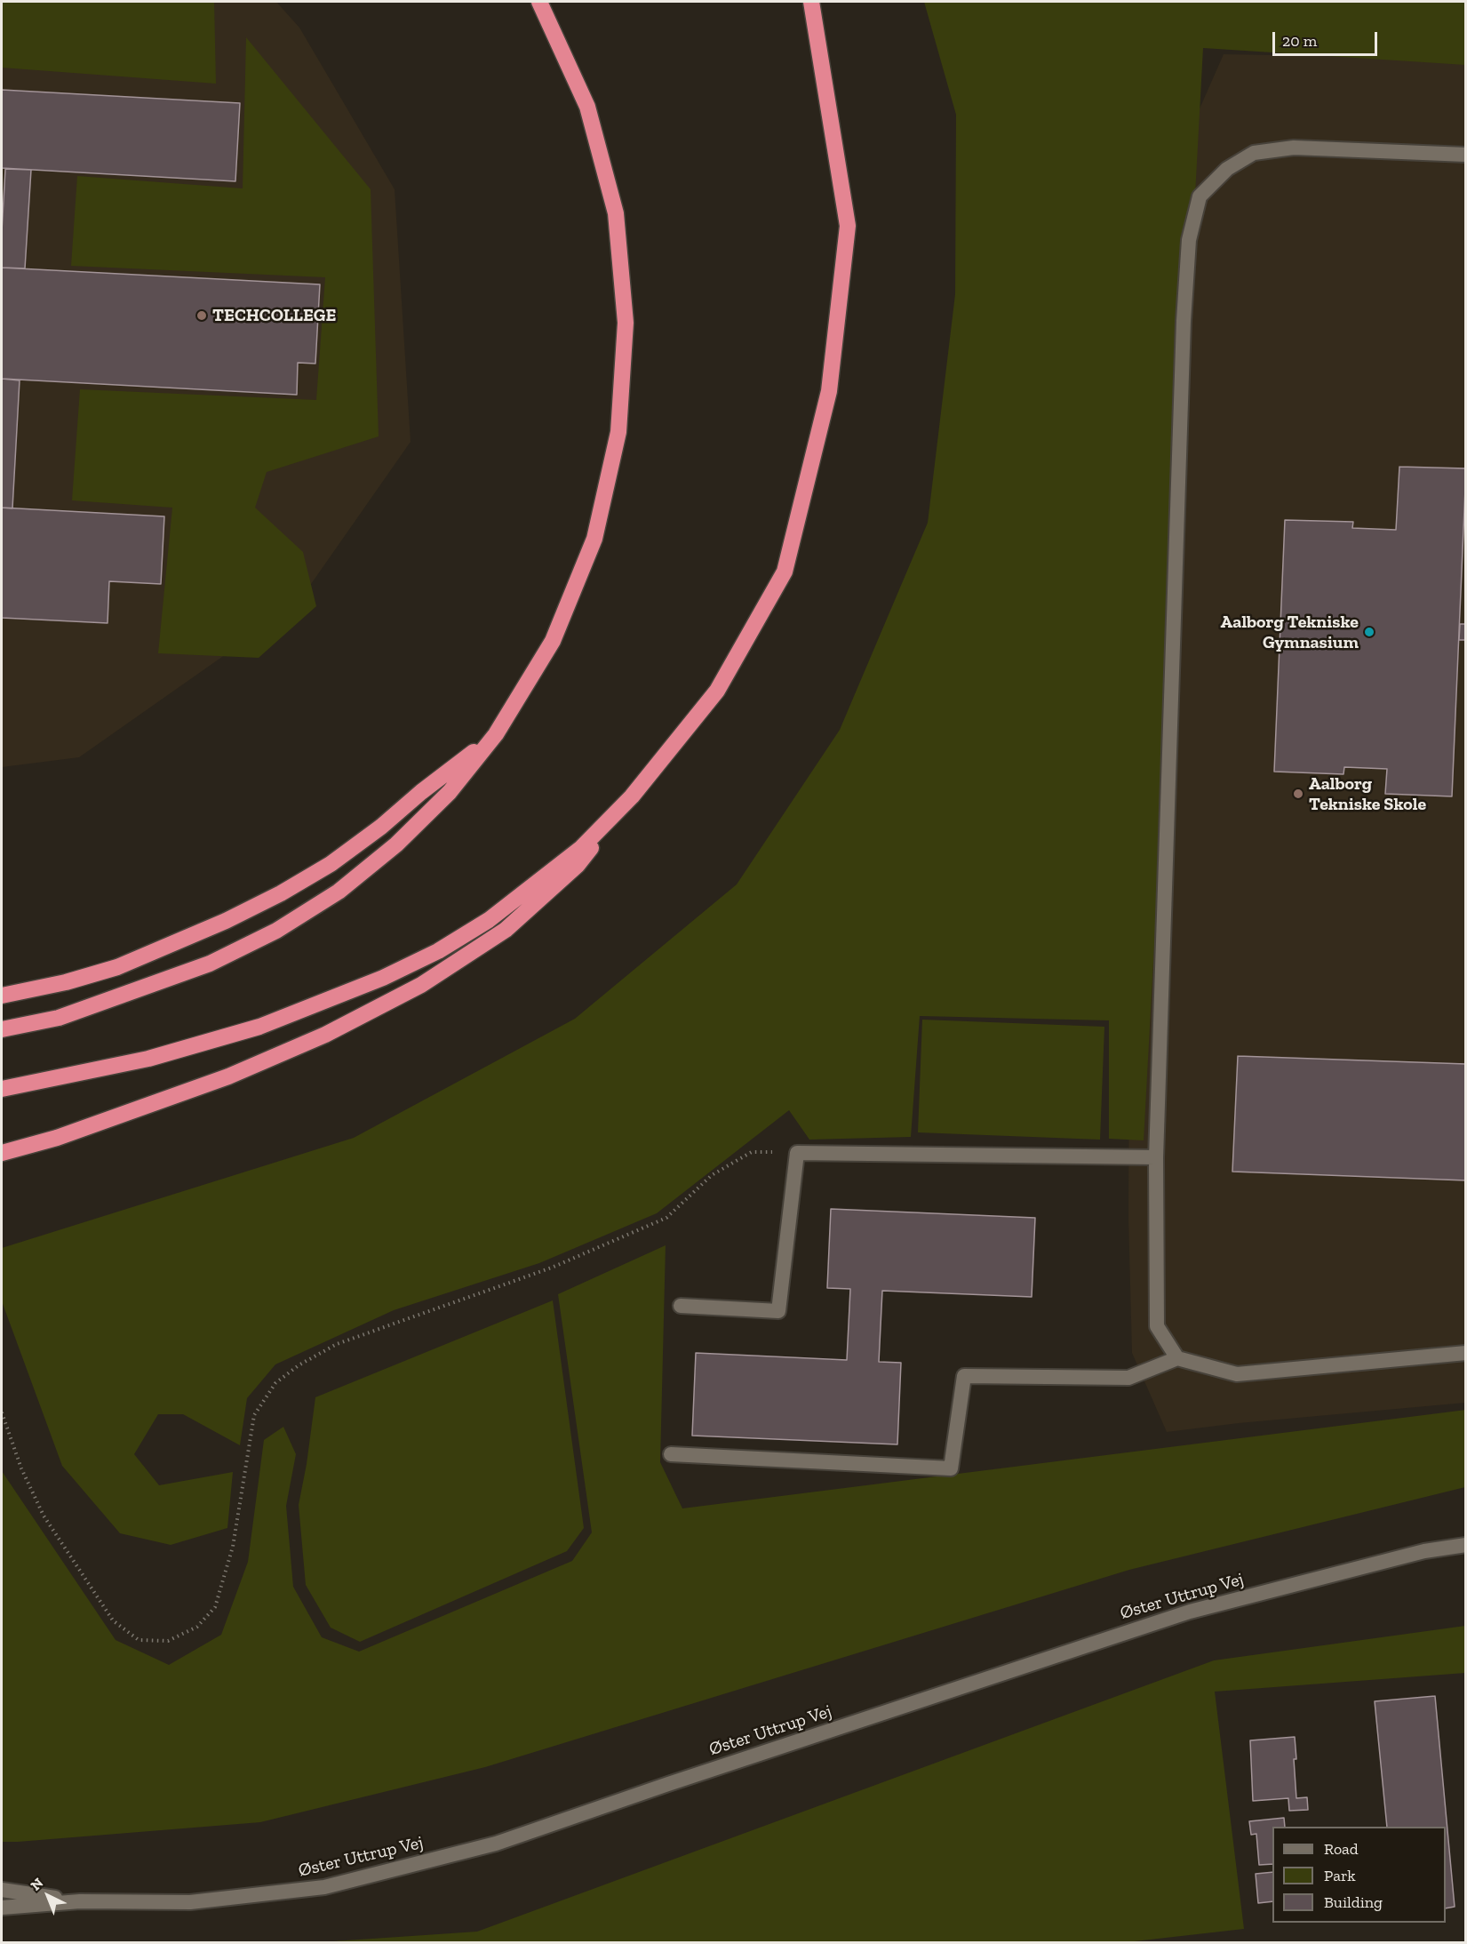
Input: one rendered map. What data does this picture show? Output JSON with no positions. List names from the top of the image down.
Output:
{
  "streets": {
    "street": ["Øster Uttrup Vej"]
  },
  "places": ["TECHCOLLEGE", "Aalborg Tekniske Gymnasium", "Aalborg Tekniske Skole"],
  "legend": ["Road", "Park", "Building"],
  "scale_bar": "20 m",
  "north": "top left"
}
